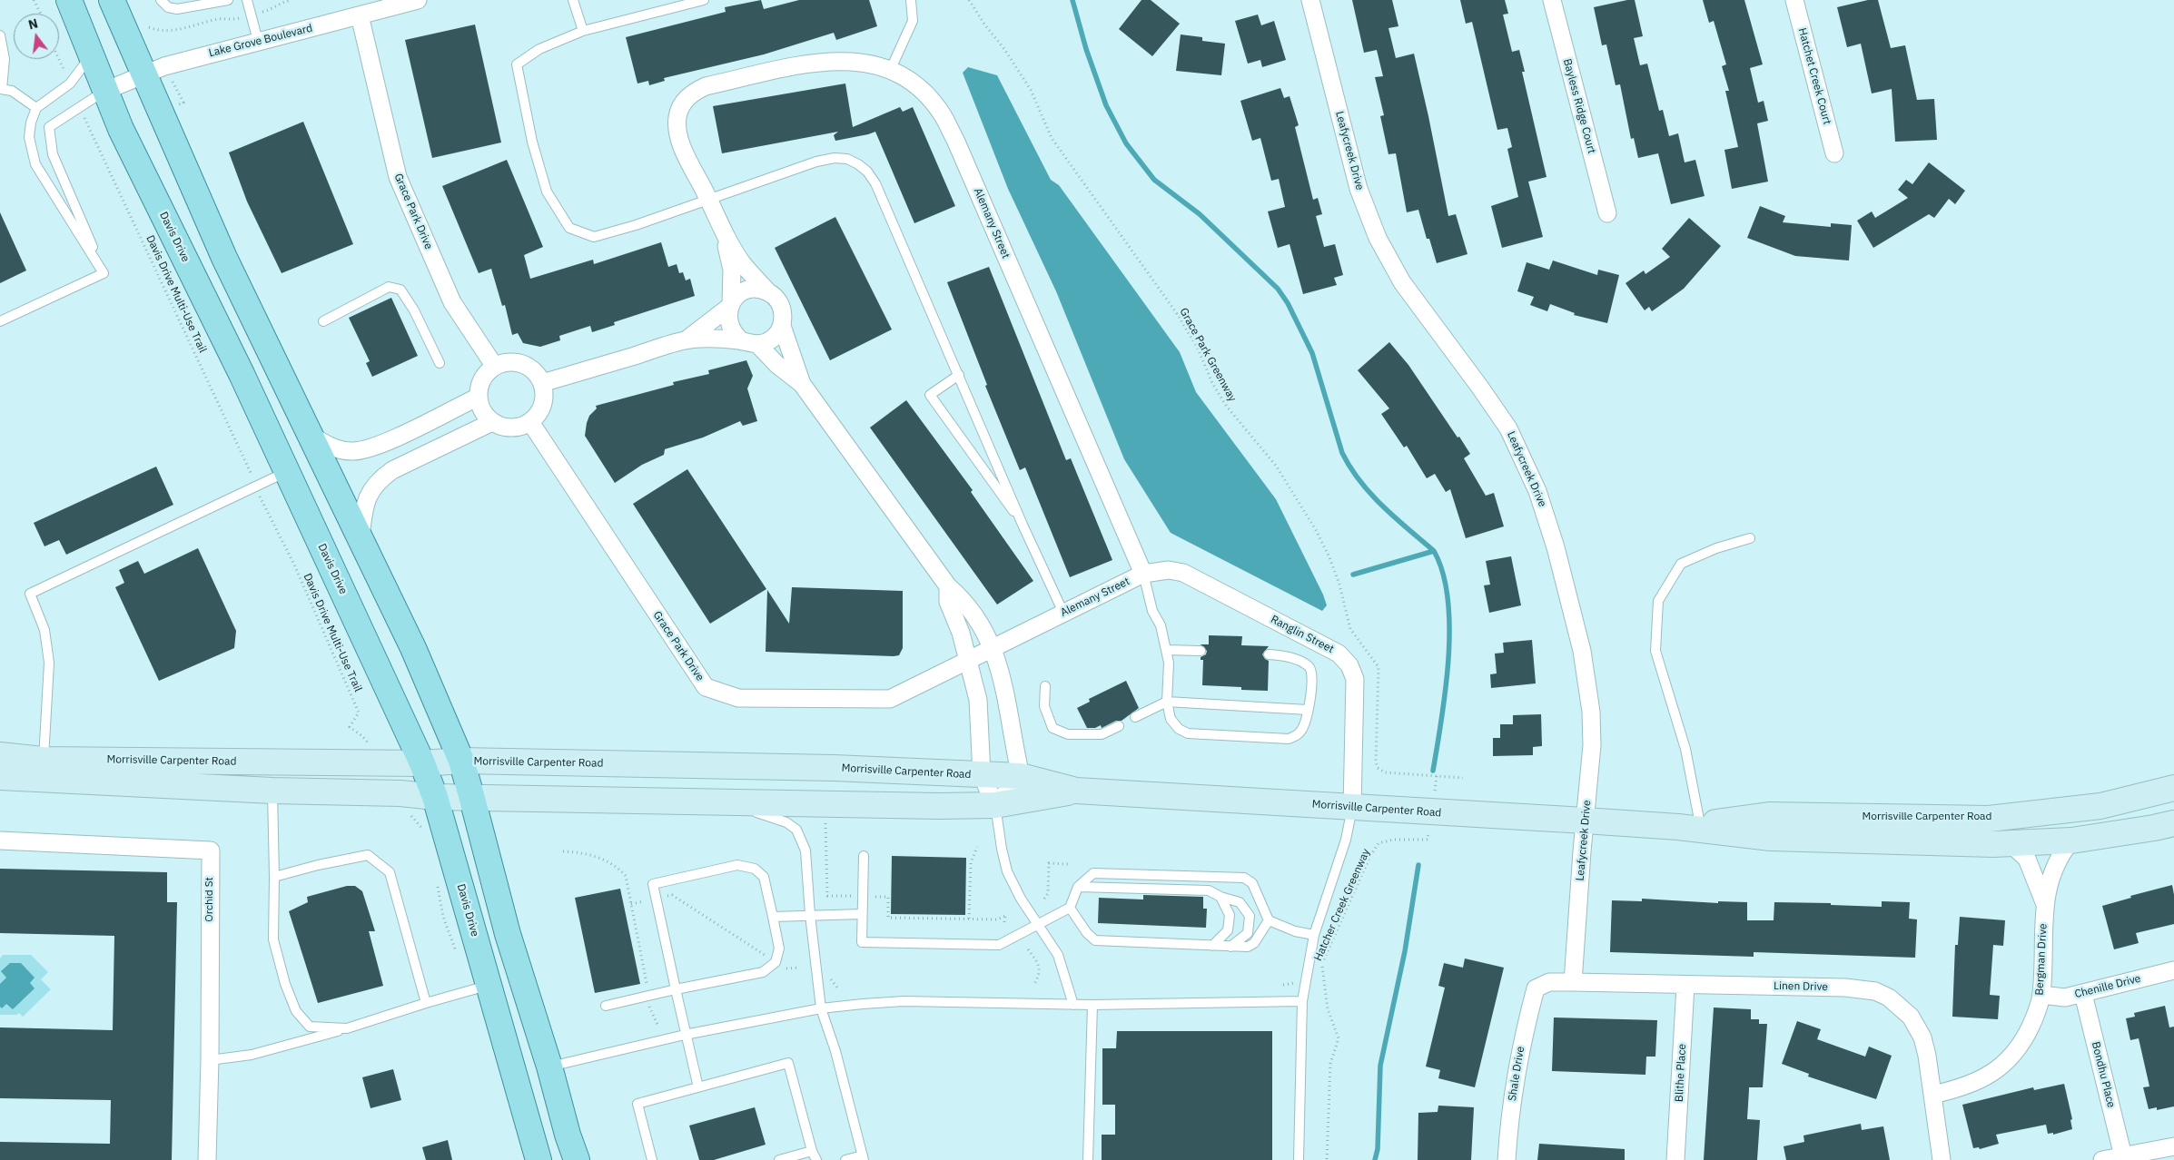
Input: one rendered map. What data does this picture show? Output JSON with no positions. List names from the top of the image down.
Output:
{
  "streets": {
    "main road": ["Davis Drive", "Morrisville Carpenter Road"],
    "street": [
      "Lake Grove Boulevard",
      "Hatchet Creek Court",
      "Bayless Ridge Court",
      "Leafycreek Drive",
      "Grace Park Drive",
      "Alemany Street",
      "Ranglin Street",
      "Orchid St",
      "Bergman Drive",
      "Linen Drive",
      "Chenille Drive",
      "Blithe Place",
      "Shale Drive",
      "Bondhu Place"
    ],
    "path": ["Davis Drive Multi-Use Trail", "Grace Park Greenway", "Hatcher Creek Greenway"]
  },
  "crossings": [
    ["Lake Grove Boulevard", "Grace Park Drive"],
    ["Lake Grove Boulevard", "Davis Drive"],
    ["Leafycreek Drive", "Morrisville Carpenter Road"],
    ["Leafycreek Drive", "Linen Drive"],
    ["Grace Park Drive", "Alemany Street"],
    ["Alemany Street", "Ranglin Street"],
    ["Davis Drive", "Morrisville Carpenter Road"],
    ["Ranglin Street", "Morrisville Carpenter Road"],
    ["Morrisville Carpenter Road", "Bergman Drive"],
    ["Bergman Drive", "Linen Drive"],
    ["Bergman Drive", "Chenille Drive"],
    ["Linen Drive", "Blithe Place"],
    ["Linen Drive", "Shale Drive"],
    ["Chenille Drive", "Bondhu Place"]
  ],
  "north": "top"
}
